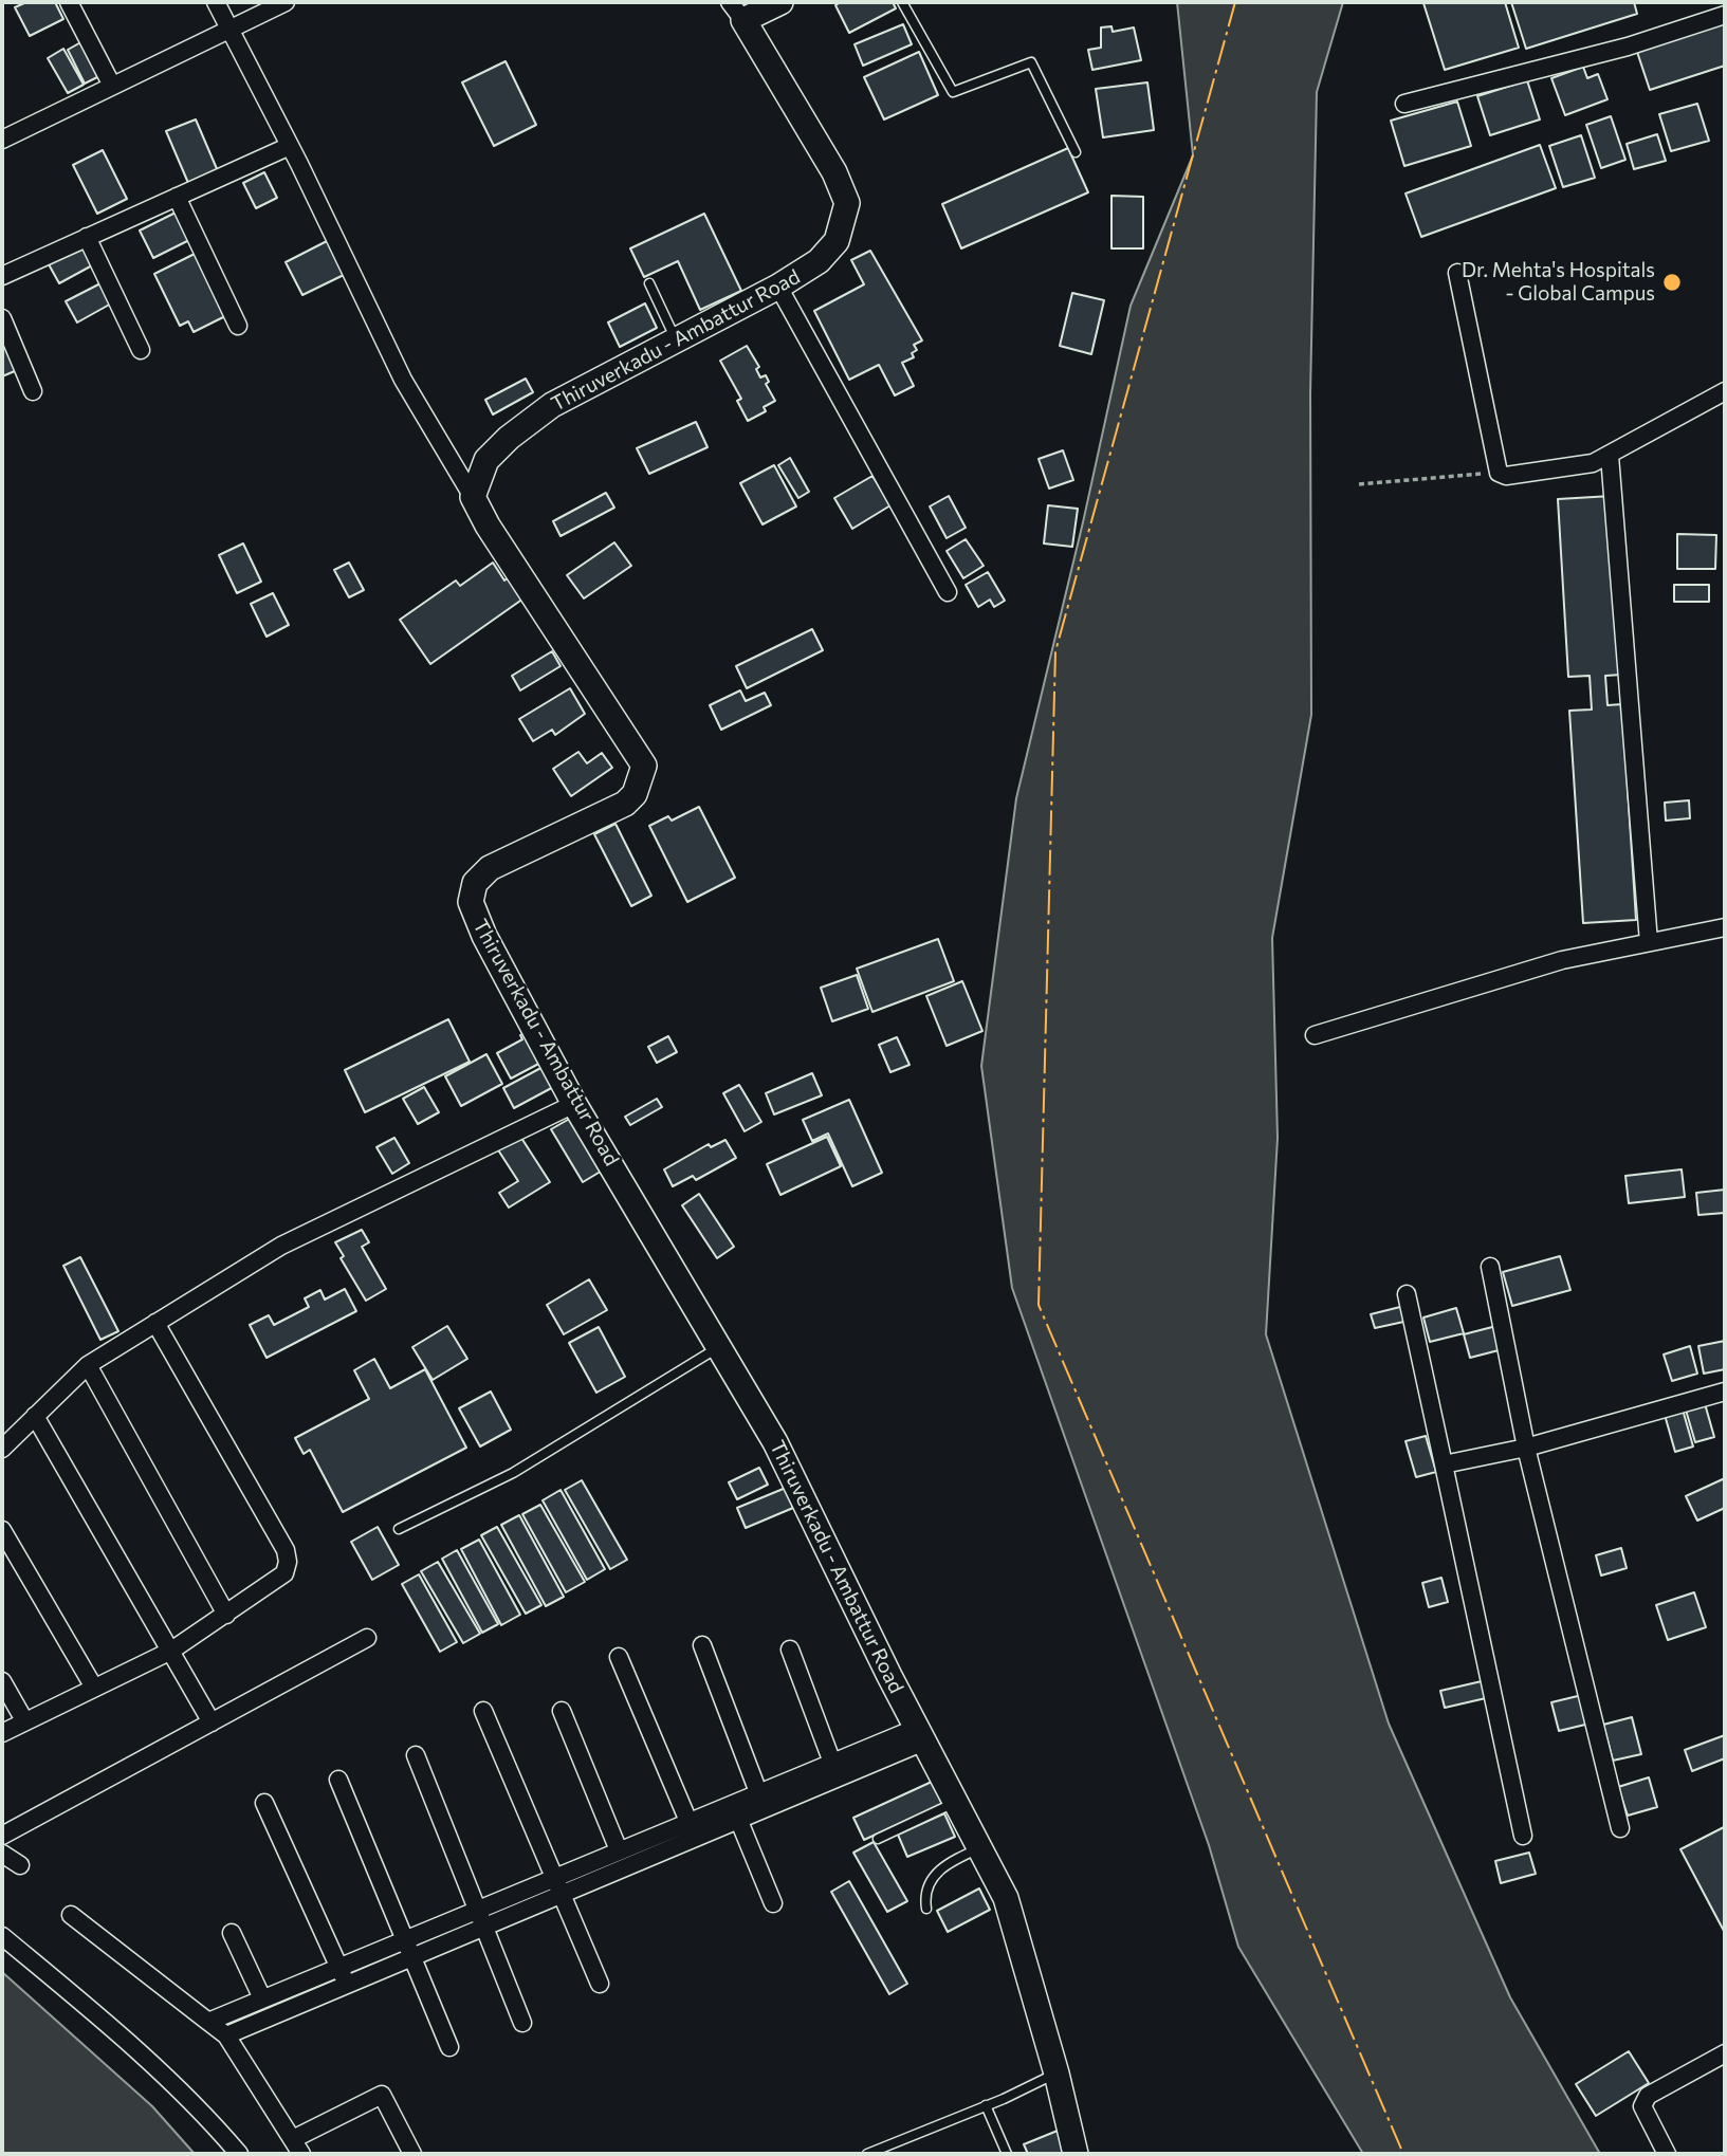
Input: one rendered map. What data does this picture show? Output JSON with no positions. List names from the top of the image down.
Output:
{
  "streets": {
    "main road": ["Thiruverkadu - Ambattur Road"]
  },
  "places": ["Dr. Mehta's Hospitals - Global Campus"]
}
